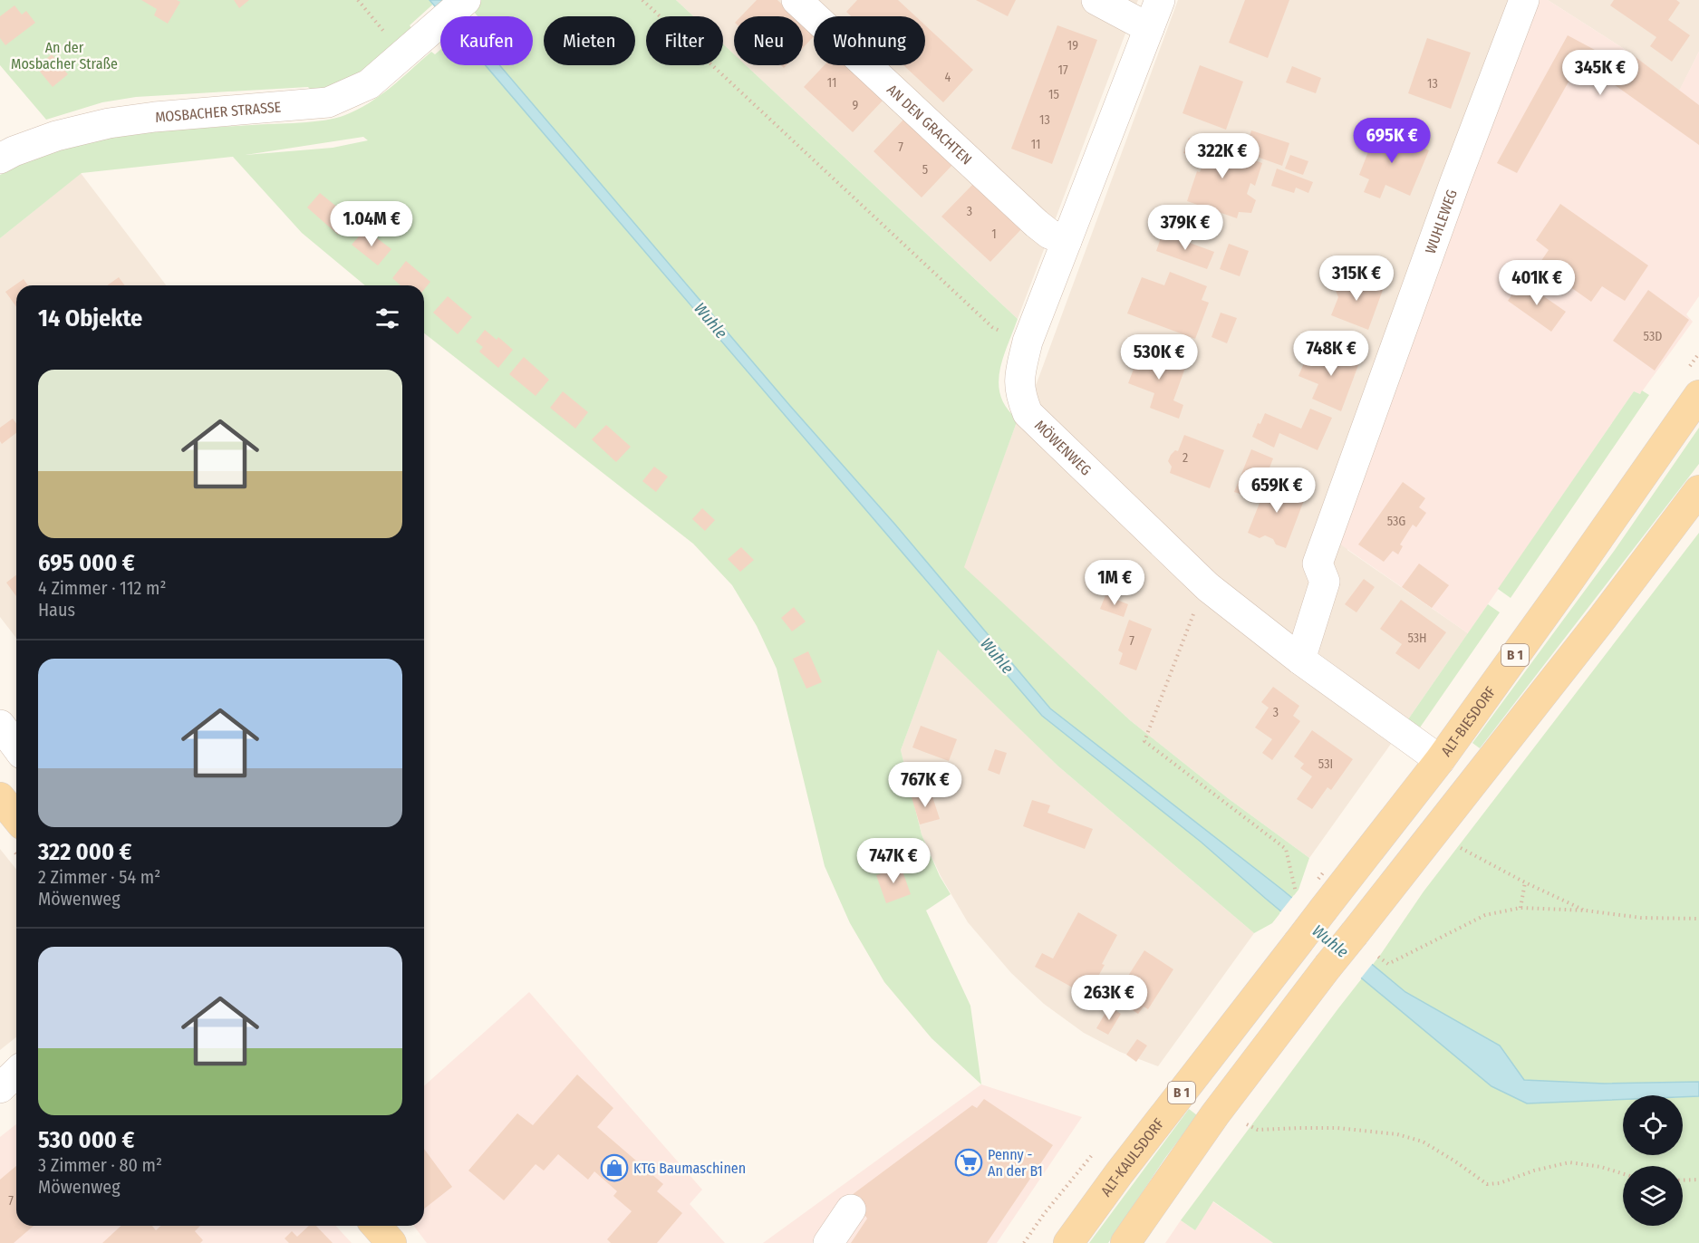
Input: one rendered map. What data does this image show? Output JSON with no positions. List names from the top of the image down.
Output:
{
  "streets": {
    "main road": ["B 1", "ALT-BIESDORF", "ALT-KAULSDORF"],
    "street": [
      "MOSBACHER STRASSE",
      "AN DEN GRACHTEN",
      "WUHLEWEG",
      "MÖWENWEG"
    ]
  },
  "crossings": [
    ["AN DEN GRACHTEN", "MÖWENWEG"],
    ["WUHLEWEG", "MÖWENWEG"],
    ["MÖWENWEG", "ALT-BIESDORF"],
    ["ALT-BIESDORF", "ALT-KAULSDORF"]
  ],
  "water": ["Wuhle"],
  "parks": ["An der Mosbacher Straße"],
  "places": {
    "supermarket": ["Penny - An der B1"],
    "shop": ["KTG Baumaschinen"]
  },
  "house_numbers": [
    "19",
    "17",
    "4",
    "11",
    "13",
    "15",
    "9",
    "13",
    "11",
    "7",
    "5",
    "3",
    "1",
    "53D",
    "2",
    "53G",
    "53H",
    "7",
    "3",
    "53I",
    "7"
  ],
  "page": {
    "chip": [
      "Kaufen",
      "Mieten",
      "Filter",
      "Neu",
      "Wohnung"
    ],
    "price": [
      "345K €",
      "695K €",
      "322K €",
      "1.04M €",
      "379K €",
      "315K €",
      "401K €",
      "748K €",
      "530K €",
      "659K €",
      "1M €",
      "767K €",
      "747K €",
      "263K €"
    ],
    "heading": "14 Objekte",
    "list": [
      {
        "name": "695 000 €",
        "note": "4 Zimmer · 112 m² · Haus"
      },
      {
        "name": "322 000 €",
        "note": "2 Zimmer · 54 m² · Möwenweg"
      },
      {
        "name": "530 000 €",
        "note": "3 Zimmer · 80 m² · Möwenweg"
      }
    ]
  }
}
